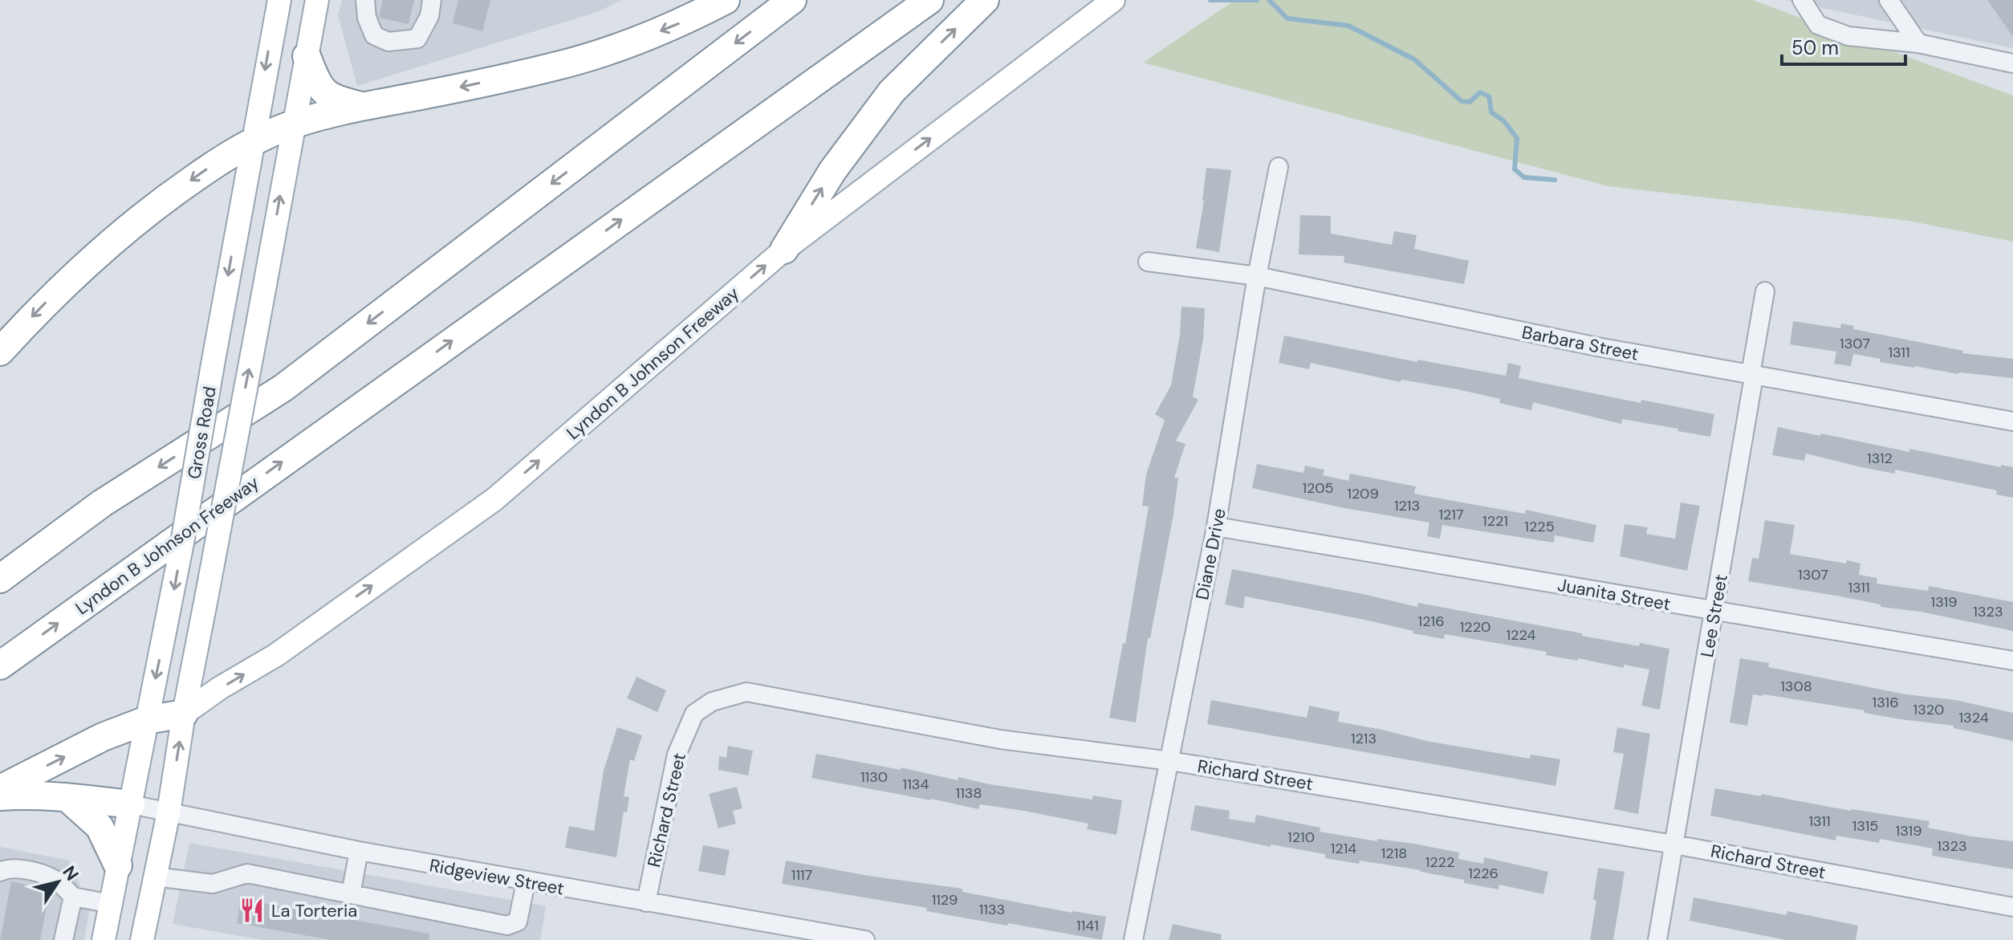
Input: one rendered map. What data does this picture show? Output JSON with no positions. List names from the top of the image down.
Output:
{
  "streets": {
    "highway": ["Lyndon B Johnson Freeway"],
    "main road": ["Gross Road"],
    "street": [
      "Barbara Street",
      "Diane Drive",
      "Juanita Street",
      "Lee Street",
      "Richard Street",
      "Ridgeview Street"
    ]
  },
  "crossings": [
    ["Barbara Street", "Diane Drive"],
    ["Barbara Street", "Lee Street"],
    ["Lyndon B Johnson Freeway", "Gross Road"],
    ["Gross Road", "Ridgeview Street"],
    ["Diane Drive", "Juanita Street"],
    ["Diane Drive", "Richard Street"],
    ["Juanita Street", "Lee Street"],
    ["Lee Street", "Richard Street"],
    ["Richard Street", "Ridgeview Street"]
  ],
  "places": {
    "restaurant": ["La Torteria"]
  },
  "house_numbers": [
    "1307",
    "1311",
    "1312",
    "1205",
    "1209",
    "1213",
    "1217",
    "1221",
    "1225",
    "1307",
    "1311",
    "1319",
    "1323",
    "1216",
    "1220",
    "1224",
    "1308",
    "1316",
    "1320",
    "1324",
    "1213",
    "1130",
    "1134",
    "1138",
    "1311",
    "1315",
    "1319",
    "1210",
    "1323",
    "1214",
    "1218",
    "1222",
    "1226",
    "1117",
    "1129",
    "1133",
    "1141"
  ],
  "scale_bar": "50 m",
  "north": "top right"
}
